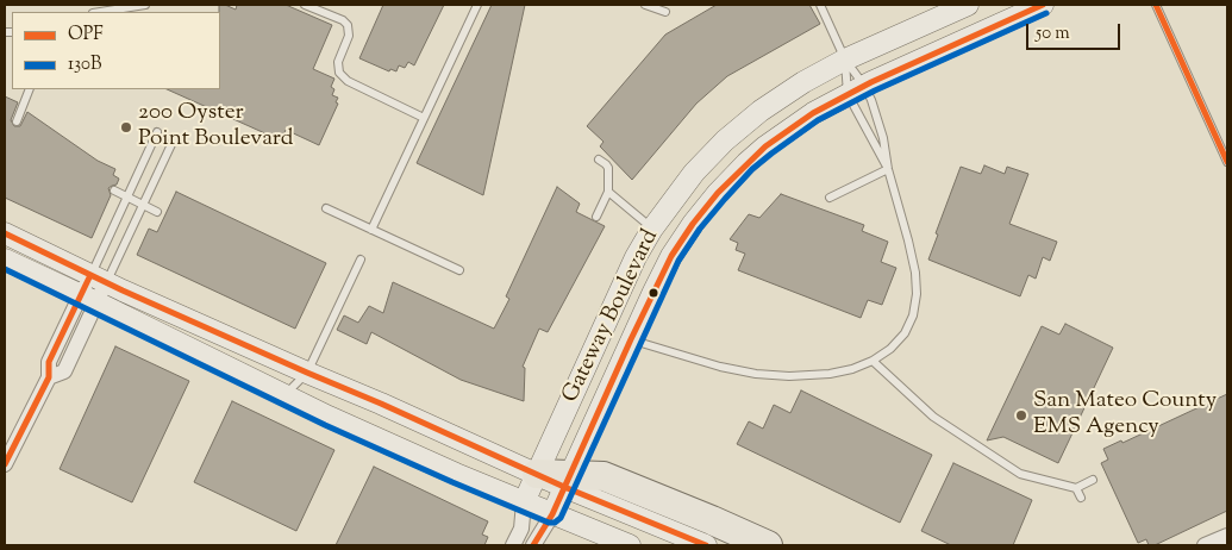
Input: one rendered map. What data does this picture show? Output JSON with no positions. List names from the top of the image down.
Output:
{
  "streets": {
    "main road": ["Gateway Boulevard"]
  },
  "places": ["200 Oyster Point Boulevard", "San Mateo County EMS Agency"],
  "lines": ["transit line OPF", "transit line 130B"],
  "legend": ["OPF", "130B"],
  "scale_bar": "50 m"
}
